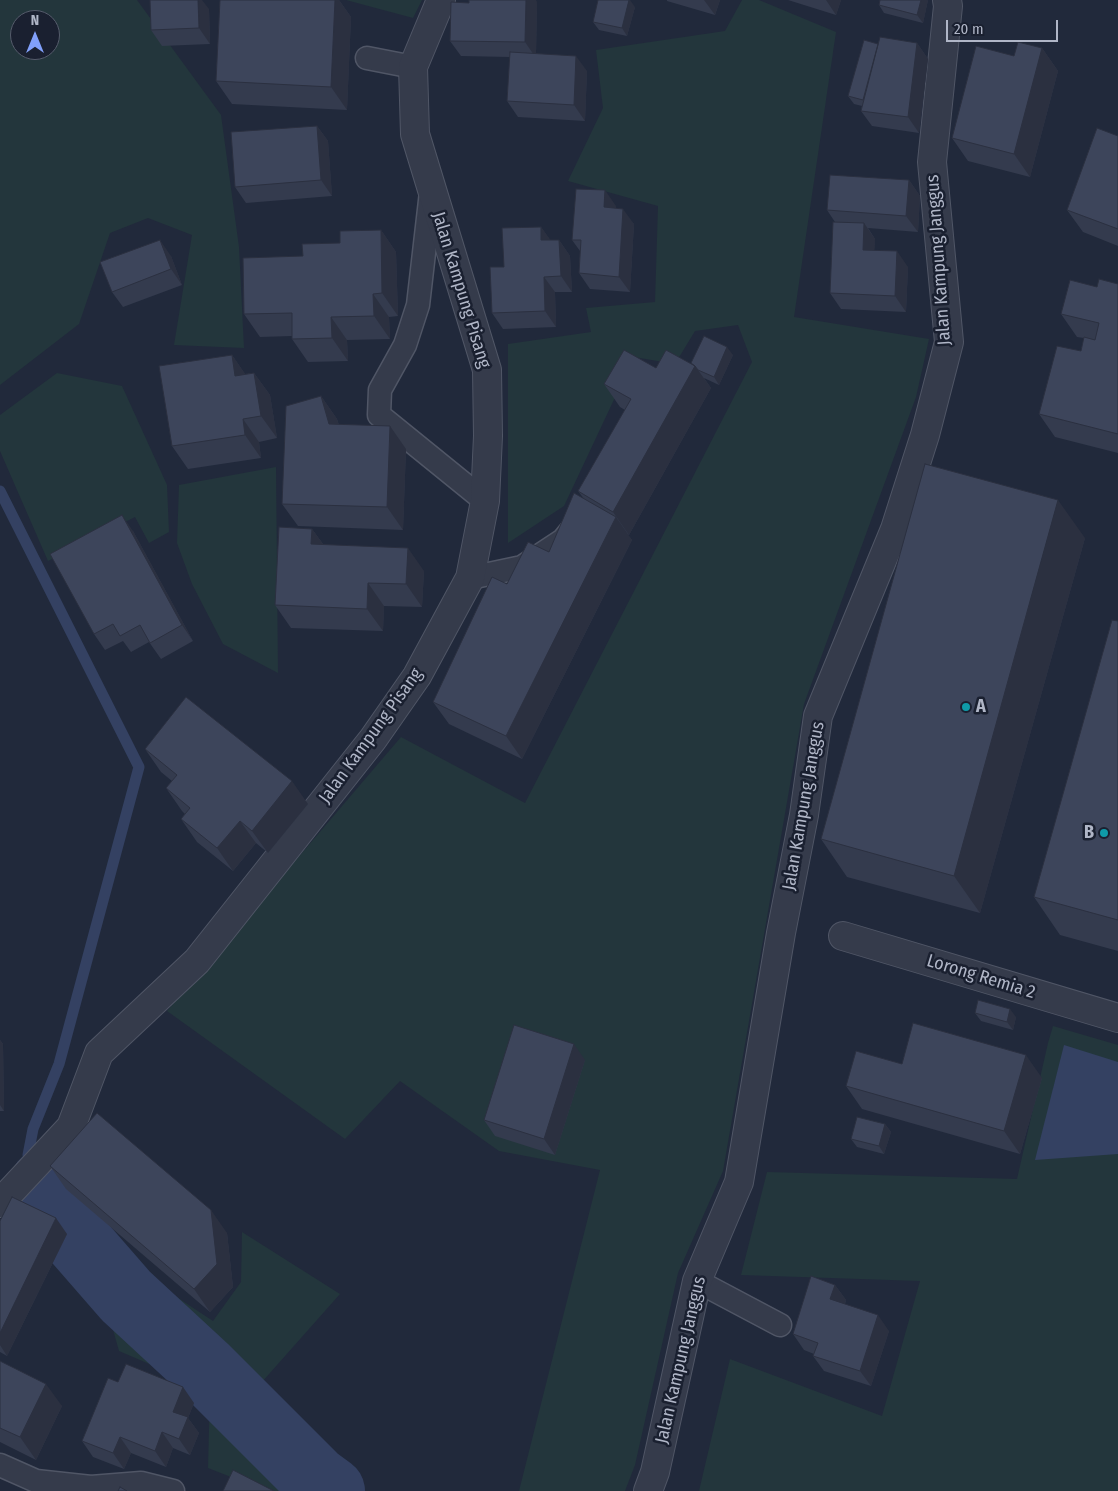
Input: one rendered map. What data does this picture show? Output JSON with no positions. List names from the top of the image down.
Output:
{
  "streets": {
    "street": ["Jalan Kampung Janggus", "Jalan Kampung Pisang", "Lorong Remia 2"]
  },
  "places": ["A", "B"],
  "scale_bar": "20 m",
  "north": "top"
}
